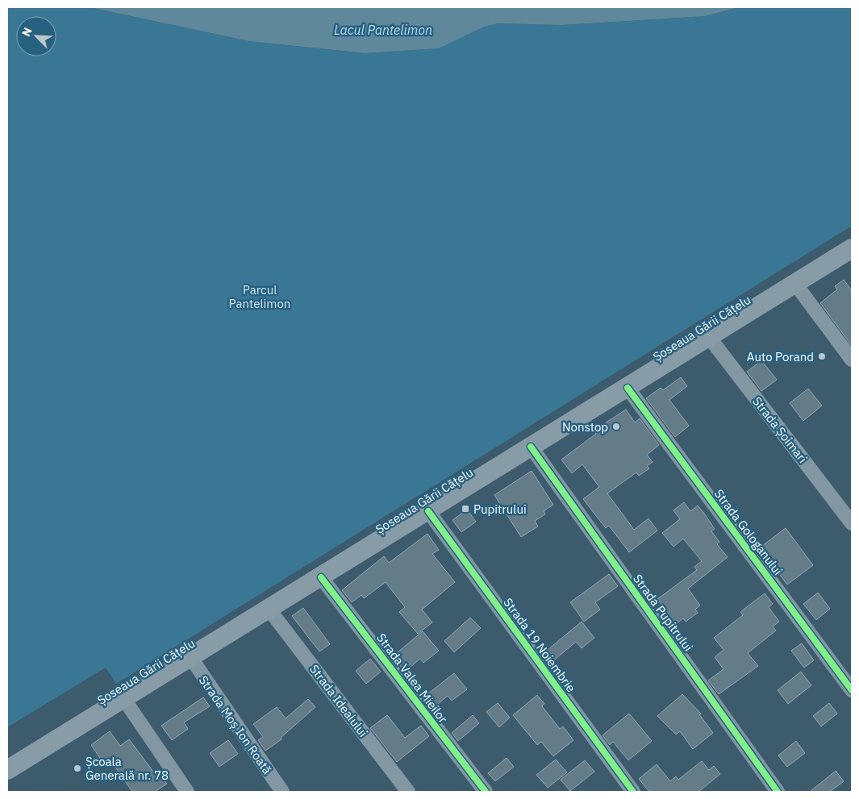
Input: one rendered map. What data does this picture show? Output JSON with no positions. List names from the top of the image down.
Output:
{
  "streets": {
    "main road": ["Șoseaua Gării Cățelu"],
    "street": [
      "Strada Șoimari",
      "Strada Gologanului",
      "Strada Pupitrului",
      "Strada 19 Noiembrie",
      "Strada Valea Mieilor",
      "Strada Idealului",
      "Strada Moș Ion Roată"
    ]
  },
  "crossings": [
    ["Șoseaua Gării Cățelu", "Strada Șoimari"],
    ["Șoseaua Gării Cățelu", "Strada Gologanului"],
    ["Șoseaua Gării Cățelu", "Strada Pupitrului"],
    ["Șoseaua Gării Cățelu", "Strada 19 Noiembrie"],
    ["Șoseaua Gării Cățelu", "Strada Valea Mieilor"],
    ["Șoseaua Gării Cățelu", "Strada Idealului"],
    ["Șoseaua Gării Cățelu", "Strada Moș Ion Roată"]
  ],
  "water": ["Lacul Pantelimon"],
  "parks": ["Parcul Pantelimon"],
  "places": {
    "other": ["Auto Porand", "Nonstop", "Școala Generală nr. 78"],
    "transit": ["Pupitrului"]
  },
  "north": "top left"
}
